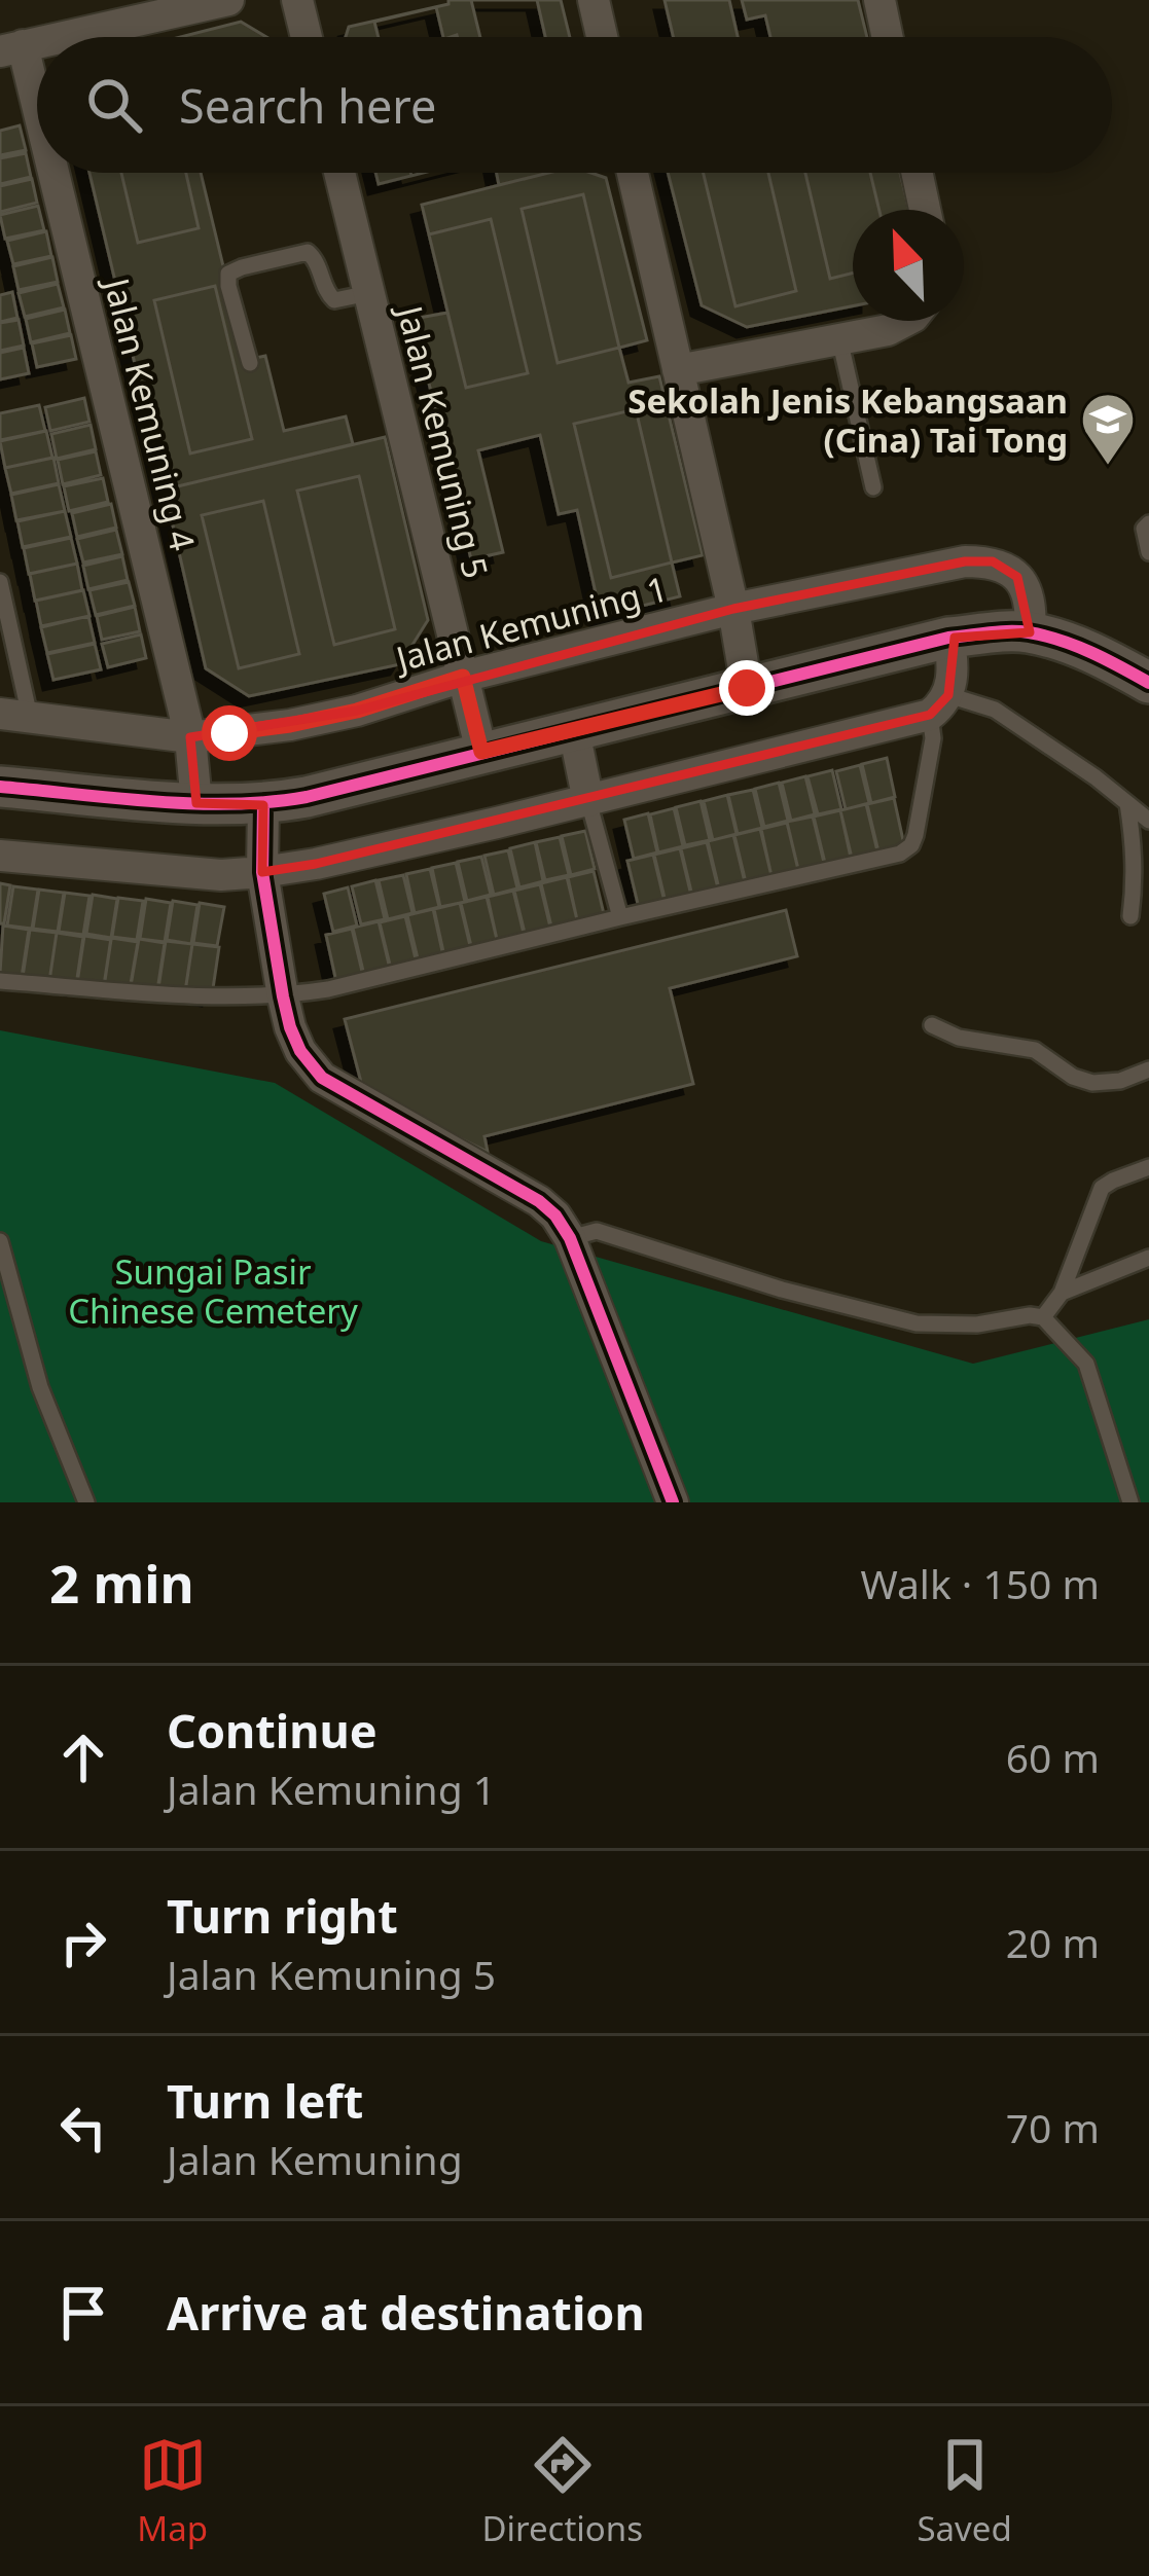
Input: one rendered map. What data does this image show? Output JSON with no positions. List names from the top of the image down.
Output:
{
  "streets": {
    "street": ["Jalan Kemuning 4", "Jalan Kemuning 5", "Jalan Kemuning 1"]
  },
  "crossings": [
    ["Jalan Kemuning 4", "Jalan Kemuning 1"],
    ["Jalan Kemuning 5", "Jalan Kemuning 1"]
  ],
  "parks": ["Sungai Pasir Chinese Cemetery"],
  "places": {
    "school or university": ["Sekolah Jenis Kebangsaan (Cina) Tai Tong"]
  },
  "north": "top left",
  "page": {
    "search": "Search here",
    "heading": ["2 min", "Walk · 150 m"],
    "list": [
      ["Continue", "Jalan Kemuning 1", "60 m"],
      ["Turn right", "Jalan Kemuning 5", "20 m"],
      ["Turn left", "Jalan Kemuning", "70 m"],
      "Arrive at destination"
    ],
    "nav": ["Map", "Directions", "Saved"]
  }
}
